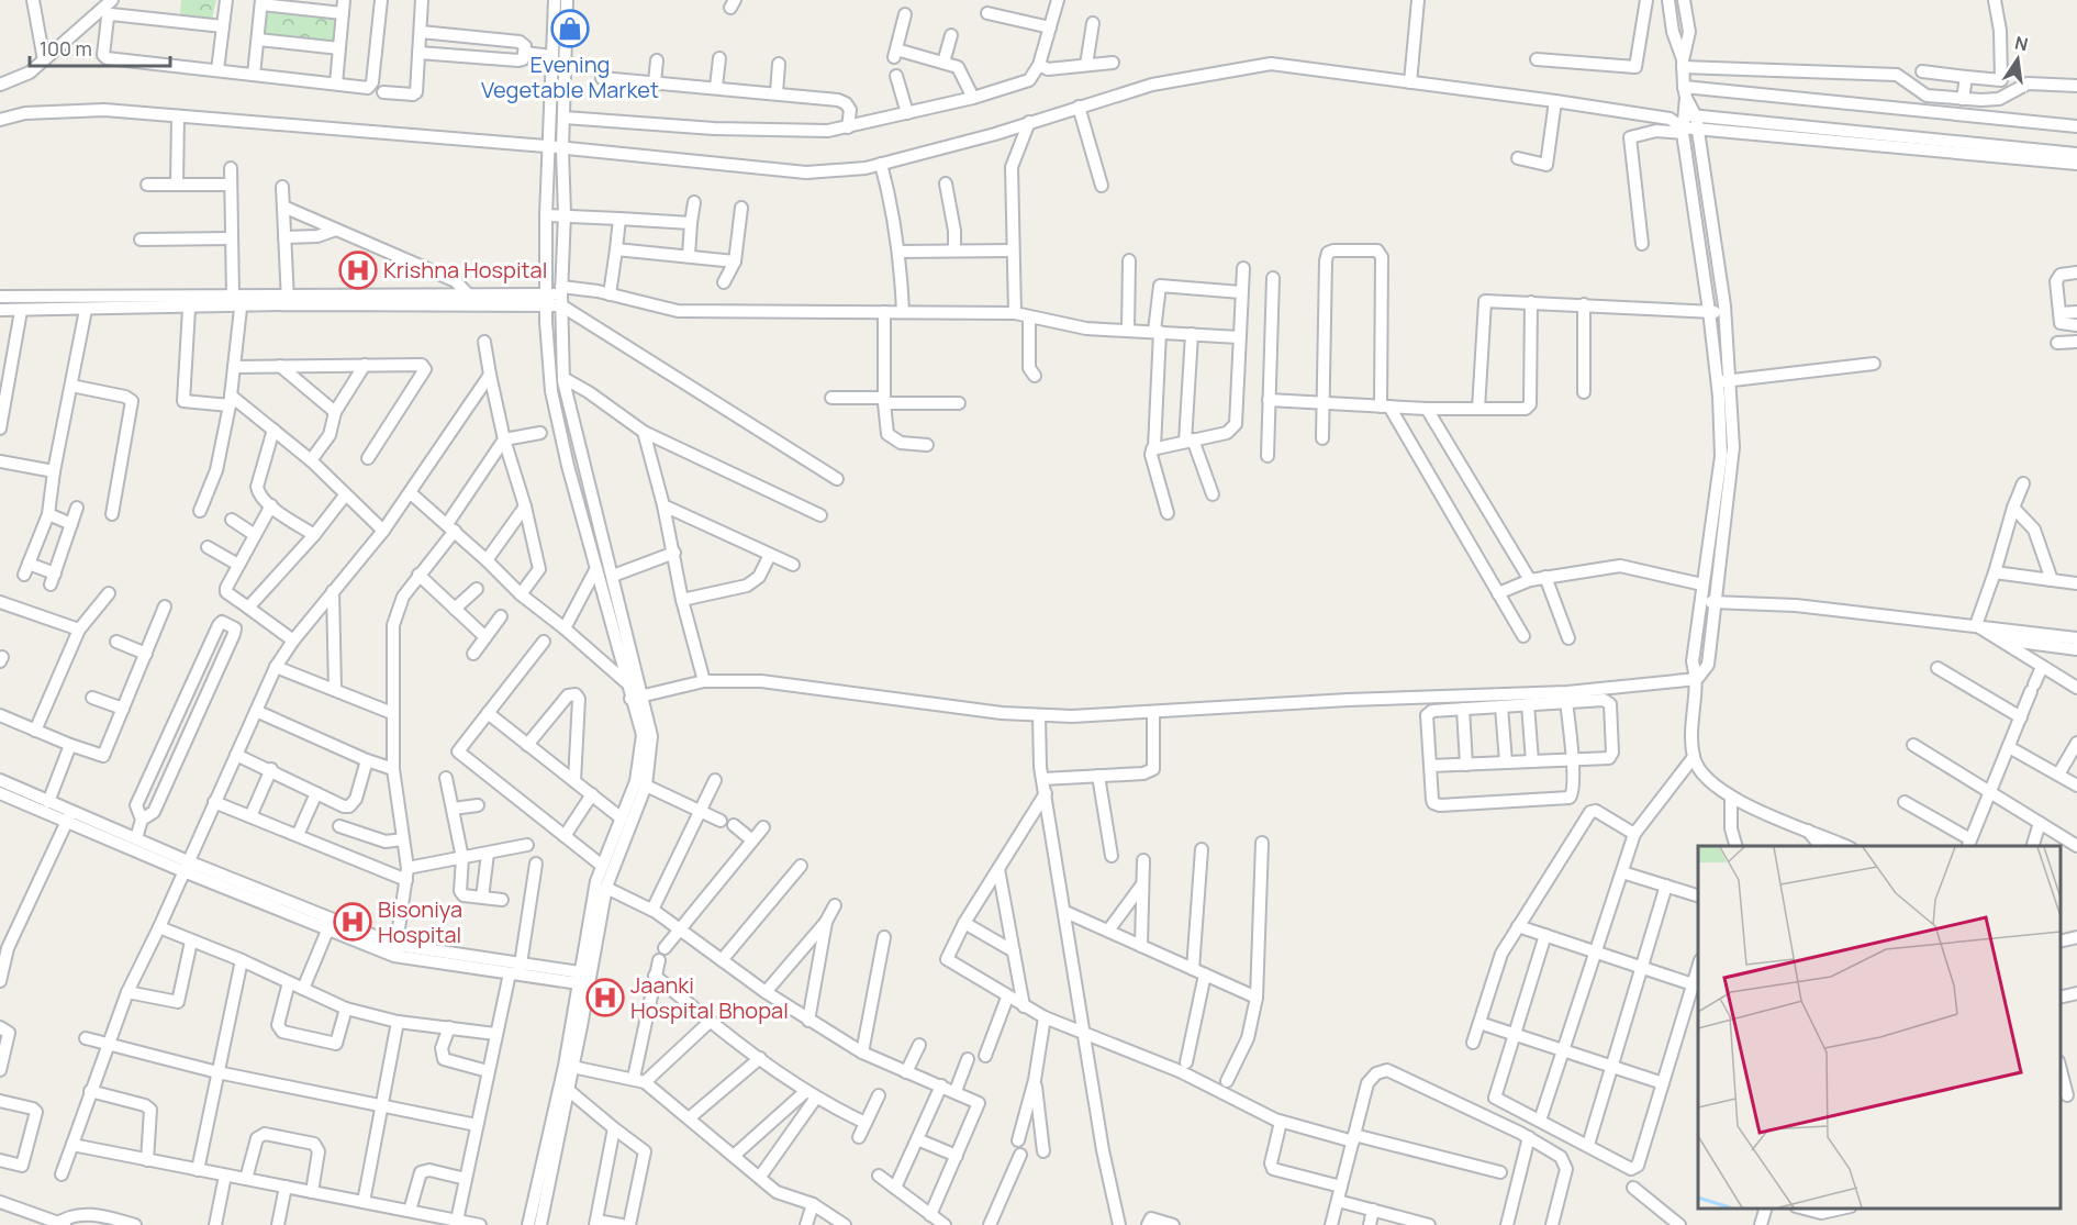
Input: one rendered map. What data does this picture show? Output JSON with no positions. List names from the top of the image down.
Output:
{
  "places": {
    "shop": ["Evening Vegetable Market"],
    "hospital": ["Krishna Hospital", "Bisoniya Hospital", "Jaanki Hospital Bhopal"]
  },
  "scale_bar": "100 m",
  "north": "top"
}
